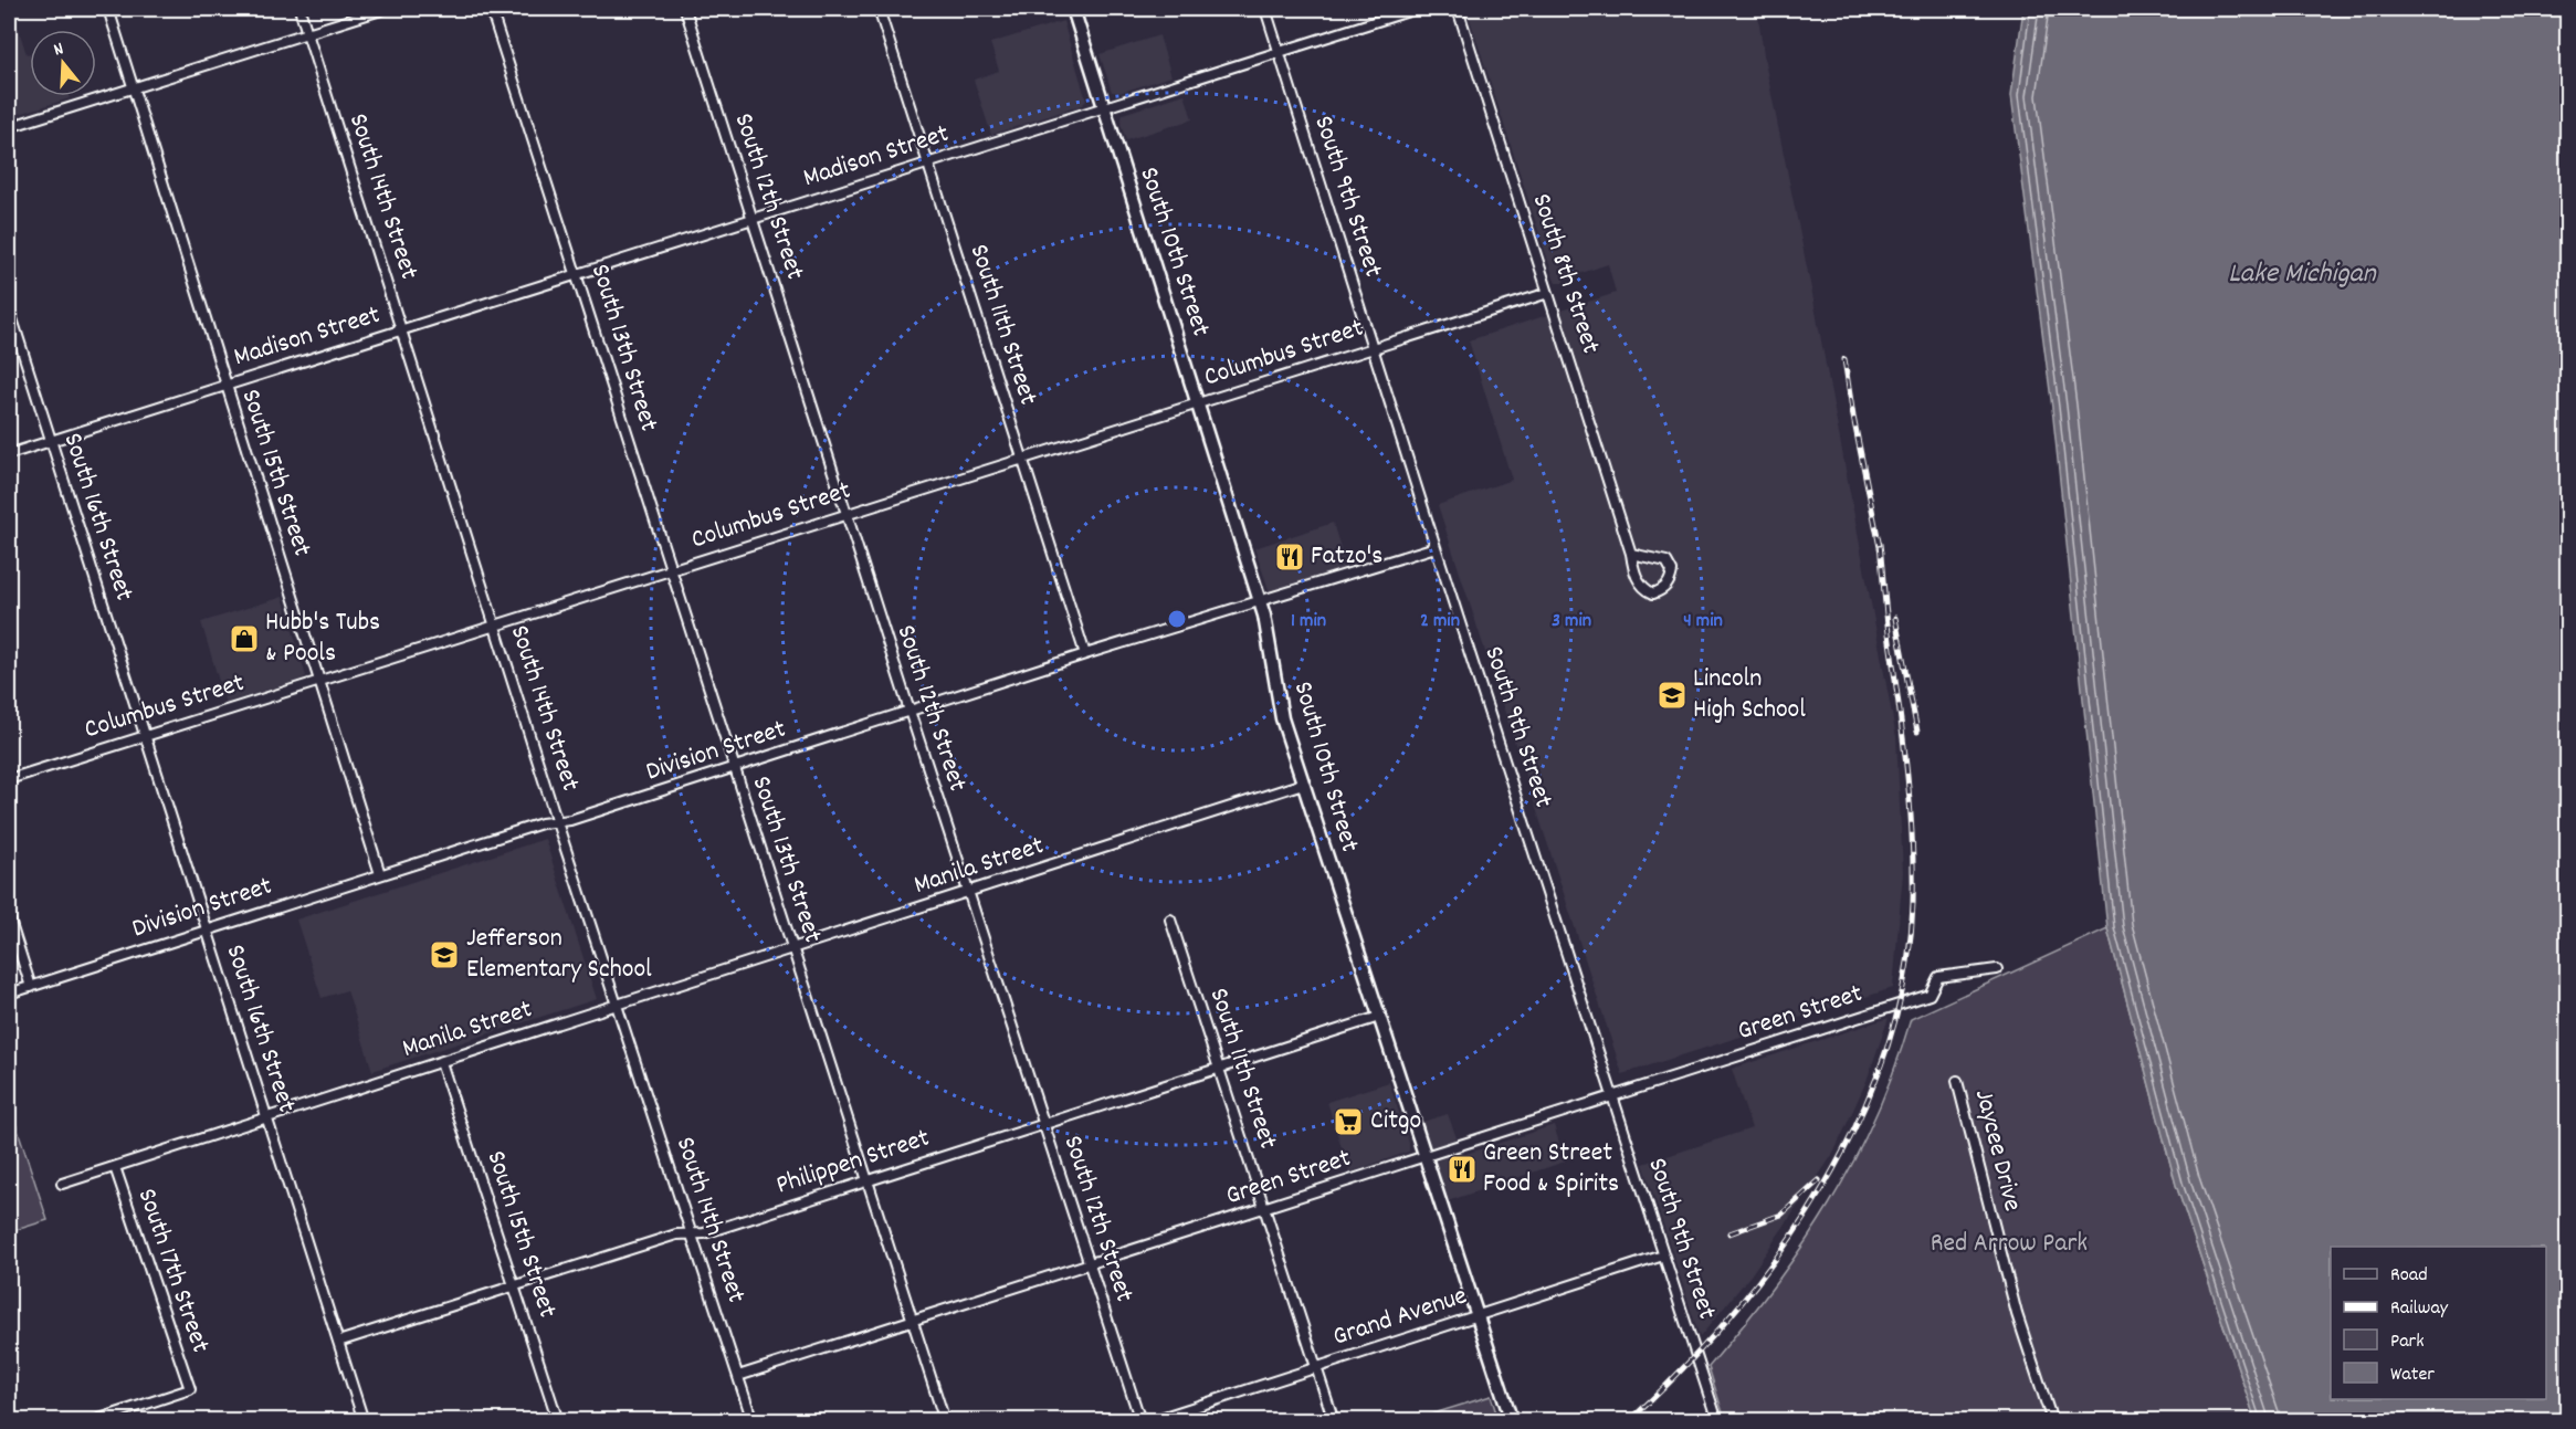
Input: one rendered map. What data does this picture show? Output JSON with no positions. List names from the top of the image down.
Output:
{
  "streets": {
    "street": [
      "Madison Street",
      "South 14th Street",
      "South 12th Street",
      "South 9th Street",
      "South 10th Street",
      "South 8th Street",
      "South 11th Street",
      "South 13th Street",
      "Columbus Street",
      "South 15th Street",
      "South 16th Street",
      "Division Street",
      "Manila Street",
      "Green Street",
      "Jaycee Drive",
      "Philippen Street",
      "South 17th Street",
      "Grand Avenue"
    ]
  },
  "crossings": [
    ["Madison Street", "South 14th Street"],
    ["Madison Street", "South 12th Street"],
    ["Madison Street", "South 9th Street"],
    ["Madison Street", "South 10th Street"],
    ["Madison Street", "South 11th Street"],
    ["Madison Street", "South 13th Street"],
    ["Madison Street", "South 15th Street"],
    ["Madison Street", "South 16th Street"],
    ["South 14th Street", "Columbus Street"],
    ["South 14th Street", "Division Street"],
    ["South 14th Street", "Manila Street"],
    ["South 14th Street", "Green Street"],
    ["South 14th Street", "Philippen Street"],
    ["South 12th Street", "Columbus Street"],
    ["South 12th Street", "Division Street"],
    ["South 12th Street", "Manila Street"],
    ["South 12th Street", "Green Street"],
    ["South 12th Street", "Philippen Street"],
    ["South 9th Street", "Columbus Street"],
    ["South 9th Street", "Division Street"],
    ["South 9th Street", "Green Street"],
    ["South 9th Street", "Grand Avenue"],
    ["South 10th Street", "Columbus Street"],
    ["South 10th Street", "Division Street"],
    ["South 10th Street", "Manila Street"],
    ["South 10th Street", "Green Street"],
    ["South 10th Street", "Philippen Street"],
    ["South 10th Street", "Grand Avenue"],
    ["South 8th Street", "Columbus Street"],
    ["South 11th Street", "Columbus Street"],
    ["South 11th Street", "Division Street"],
    ["South 11th Street", "Green Street"],
    ["South 11th Street", "Philippen Street"],
    ["South 11th Street", "Grand Avenue"],
    ["South 13th Street", "Columbus Street"],
    ["South 13th Street", "Division Street"],
    ["South 13th Street", "Manila Street"],
    ["South 13th Street", "Green Street"],
    ["South 13th Street", "Philippen Street"],
    ["Columbus Street", "South 15th Street"],
    ["Columbus Street", "South 16th Street"],
    ["South 15th Street", "Division Street"],
    ["South 15th Street", "Manila Street"],
    ["South 15th Street", "Philippen Street"],
    ["South 16th Street", "Division Street"],
    ["South 16th Street", "Manila Street"],
    ["South 16th Street", "Philippen Street"],
    ["Manila Street", "South 17th Street"]
  ],
  "water": ["Lake Michigan"],
  "parks": ["Red Arrow Park"],
  "places": {
    "restaurant": ["Fatzo's", "Green Street Food & Spirits"],
    "shop": ["Hubb's Tubs & Pools"],
    "school or university": ["Lincoln High School", "Jefferson Elementary School"],
    "supermarket": ["Citgo"]
  },
  "legend": [
    "Road",
    "Railway",
    "Park",
    "Water"
  ],
  "north": "top",
  "rings": [
    "1 min",
    "2 min",
    "3 min",
    "4 min"
  ]
}
